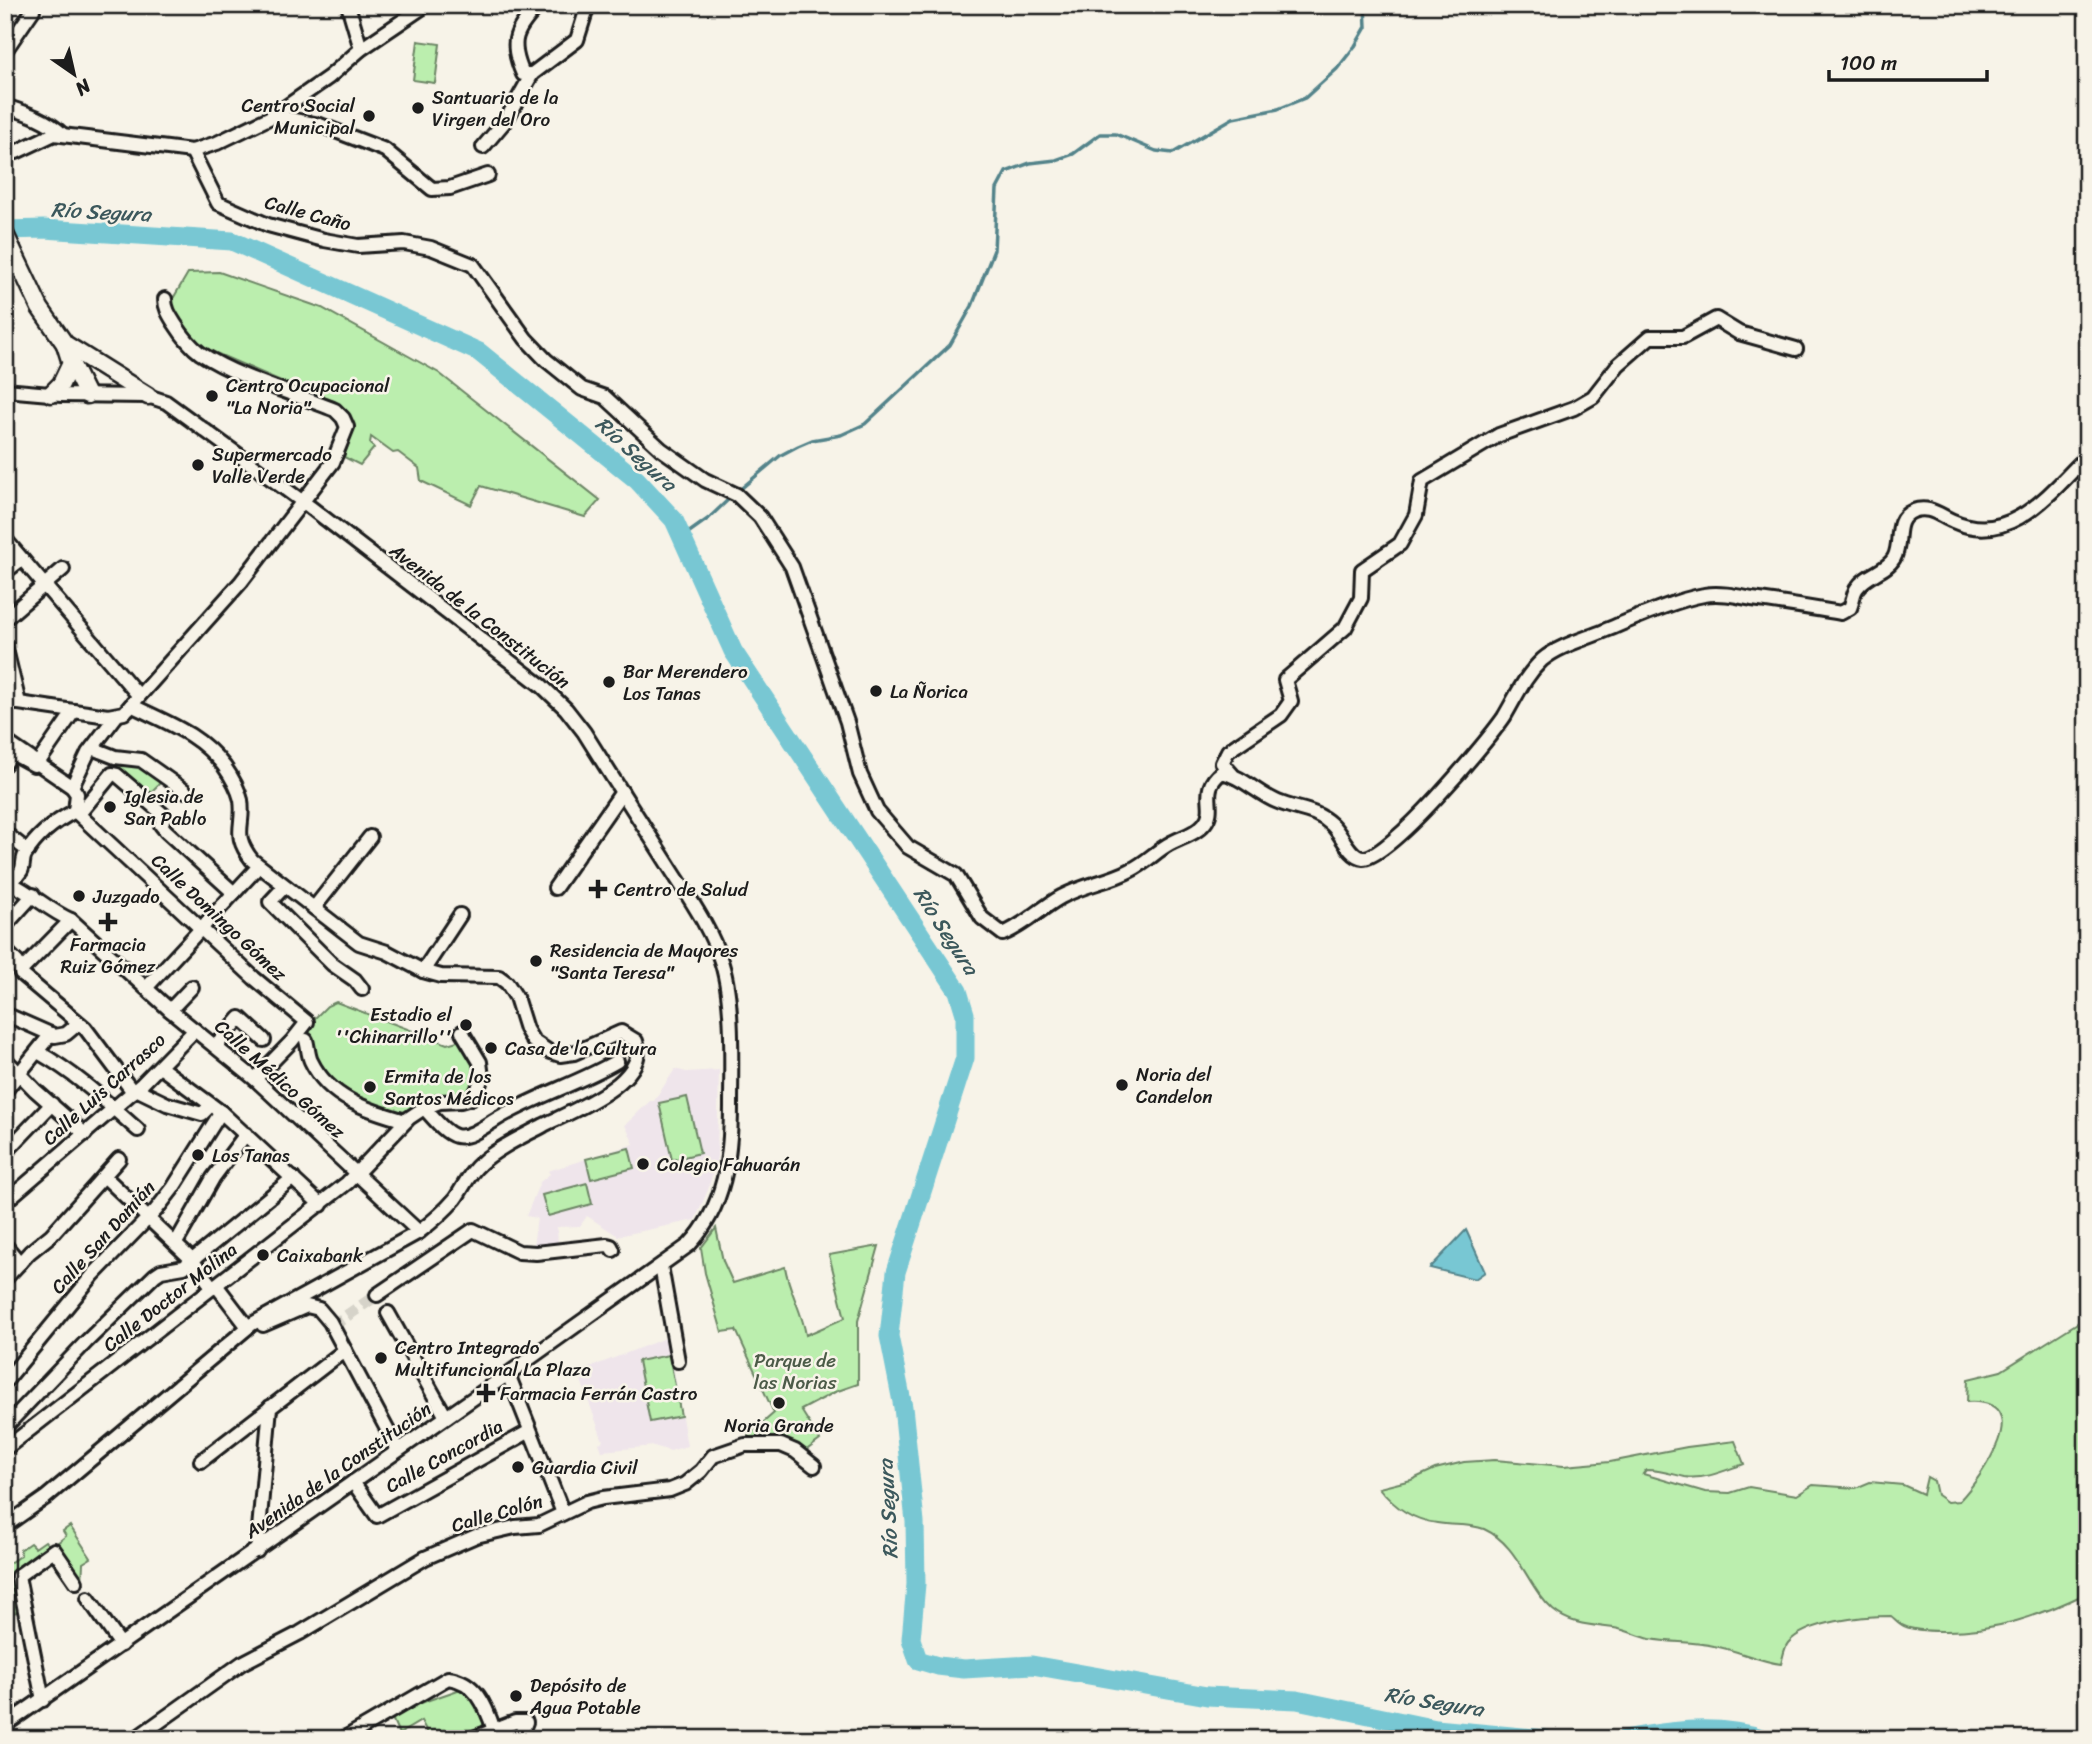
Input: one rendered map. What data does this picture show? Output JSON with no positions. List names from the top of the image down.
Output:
{
  "streets": {
    "street": [
      "Calle Caño",
      "Avenida de la Constitución",
      "Calle Domingo Gómez",
      "Calle Médico Gómez",
      "Calle Luis Carrasco",
      "Calle San Damián",
      "Calle Doctor Molina",
      "Calle Concordia",
      "Calle Colón"
    ]
  },
  "crossings": [
    ["Avenida de la Constitución", "Calle Concordia"],
    ["Calle Domingo Gómez", "Calle Médico Gómez"],
    ["Calle Médico Gómez", "Calle Luis Carrasco"],
    ["Calle Médico Gómez", "Calle Doctor Molina"]
  ],
  "water": ["Río Segura"],
  "parks": ["Parque de las Norias"],
  "places": {
    "other": [
      "Santuario de la Virgen del Oro",
      "Centro Social Municipal",
      "Centro Ocupacional \"La Noria\"",
      "Supermercado Valle Verde",
      "Bar Merendero Los Tanas",
      "La Ñorica",
      "Iglesia de San Pablo",
      "Juzgado",
      "Residencia de Mayores \"Santa Teresa\"",
      "Estadio el ''Chinarrillo''",
      "Casa de la Cultura",
      "Noria del Candelon",
      "Ermita de los Santos Médicos",
      "Los Tanas",
      "Colegio Fahuarán",
      "Caixabank",
      "Centro Integrado Multifuncional La Plaza",
      "Noria Grande",
      "Guardia Civil",
      "Depósito de Agua Potable"
    ],
    "health": ["Centro de Salud", "Farmacia Ruiz Gómez", "Farmacia Ferrán Castro"]
  },
  "scale_bar": "100 m",
  "north": "bottom right"
}
